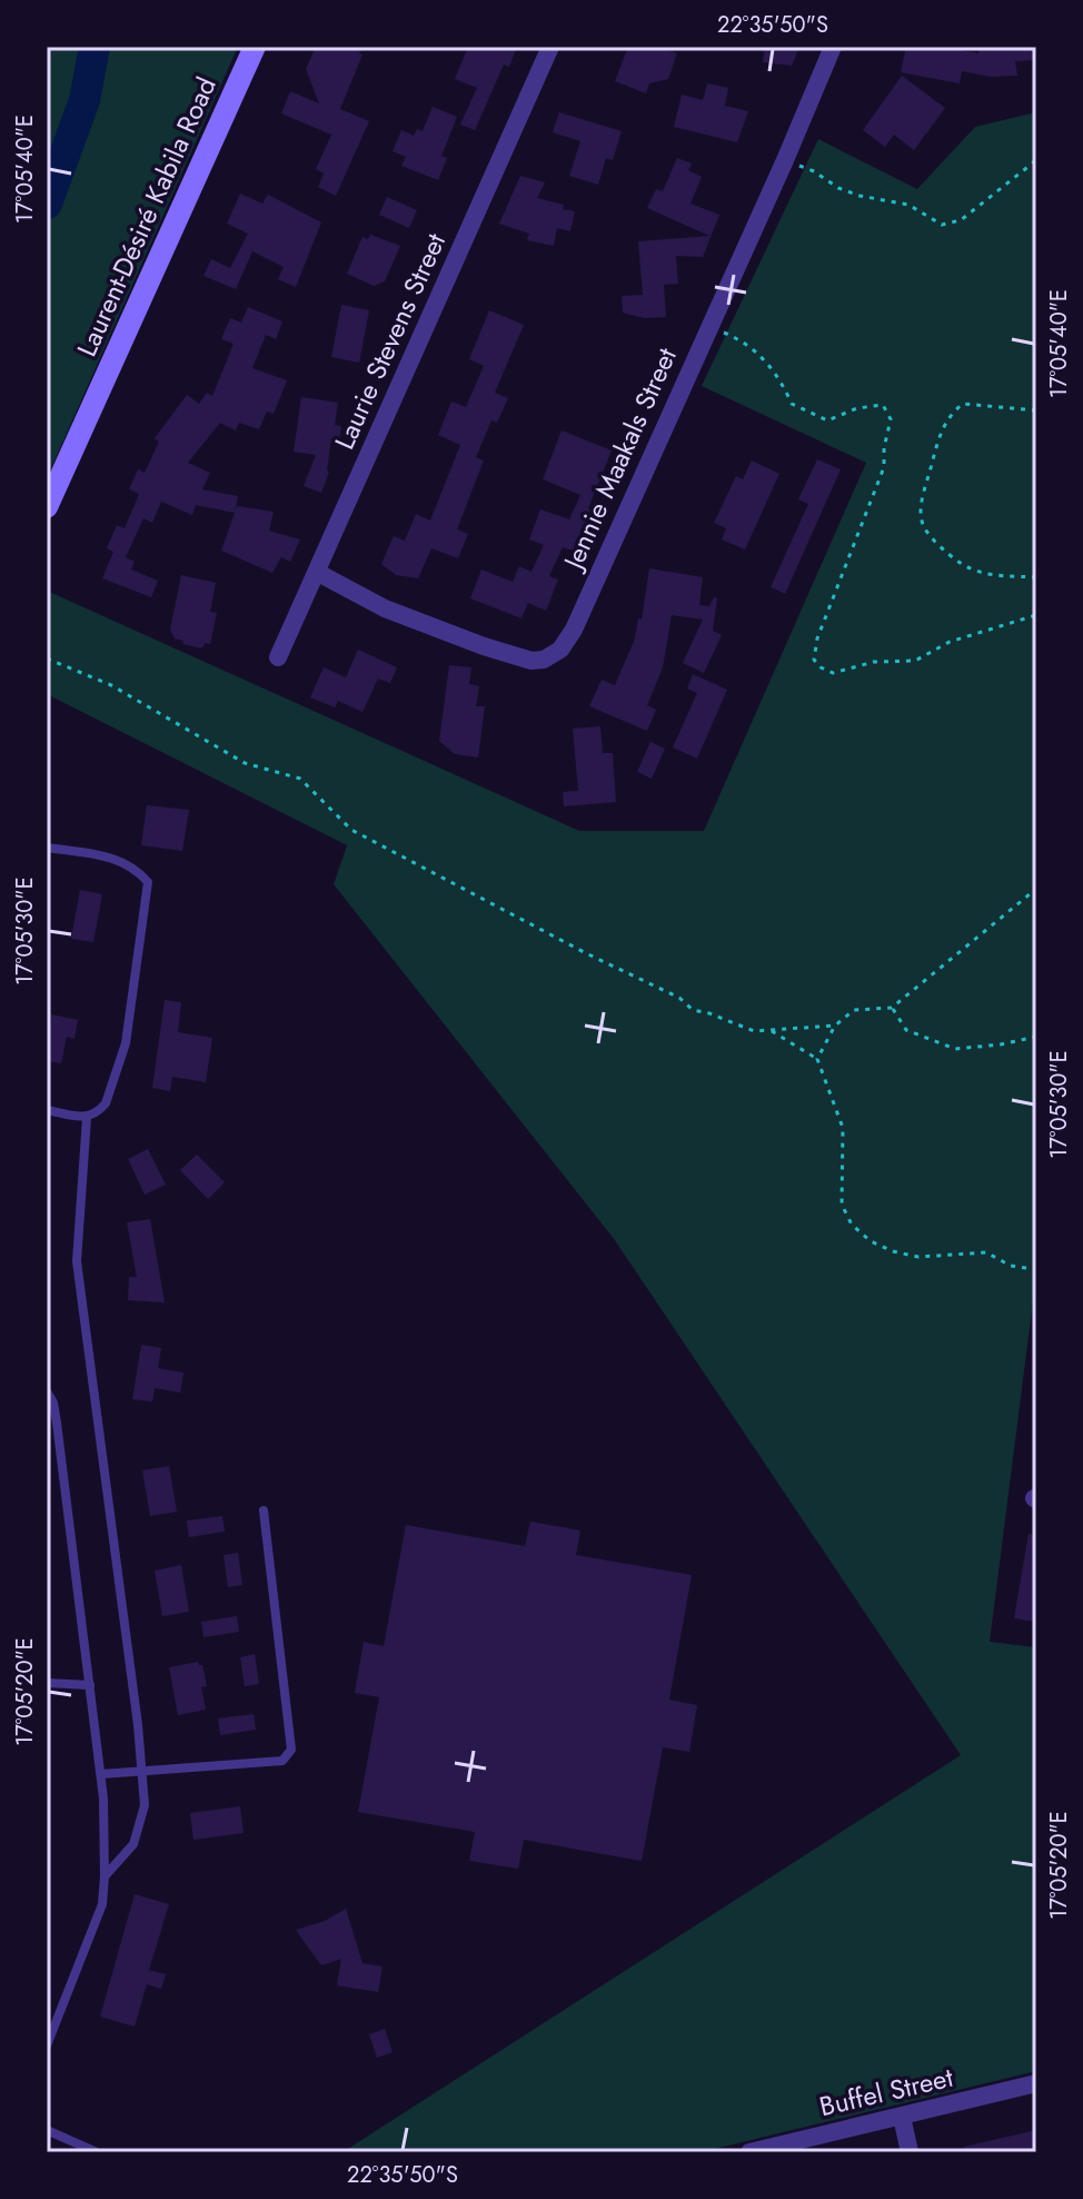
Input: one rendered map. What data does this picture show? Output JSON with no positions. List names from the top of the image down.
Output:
{
  "streets": {
    "street": [
      "Laurent-Désiré Kabila Road",
      "Laurie Stevens Street",
      "Jennie Maakals Street",
      "Buffel Street"
    ]
  },
  "crossings": [
    ["Laurie Stevens Street", "Jennie Maakals Street"]
  ],
  "coordinates": [
    "22°35'50\"S",
    "17°05'40\"E",
    "17°05'30\"E",
    "17°05'20\"E"
  ]
}
